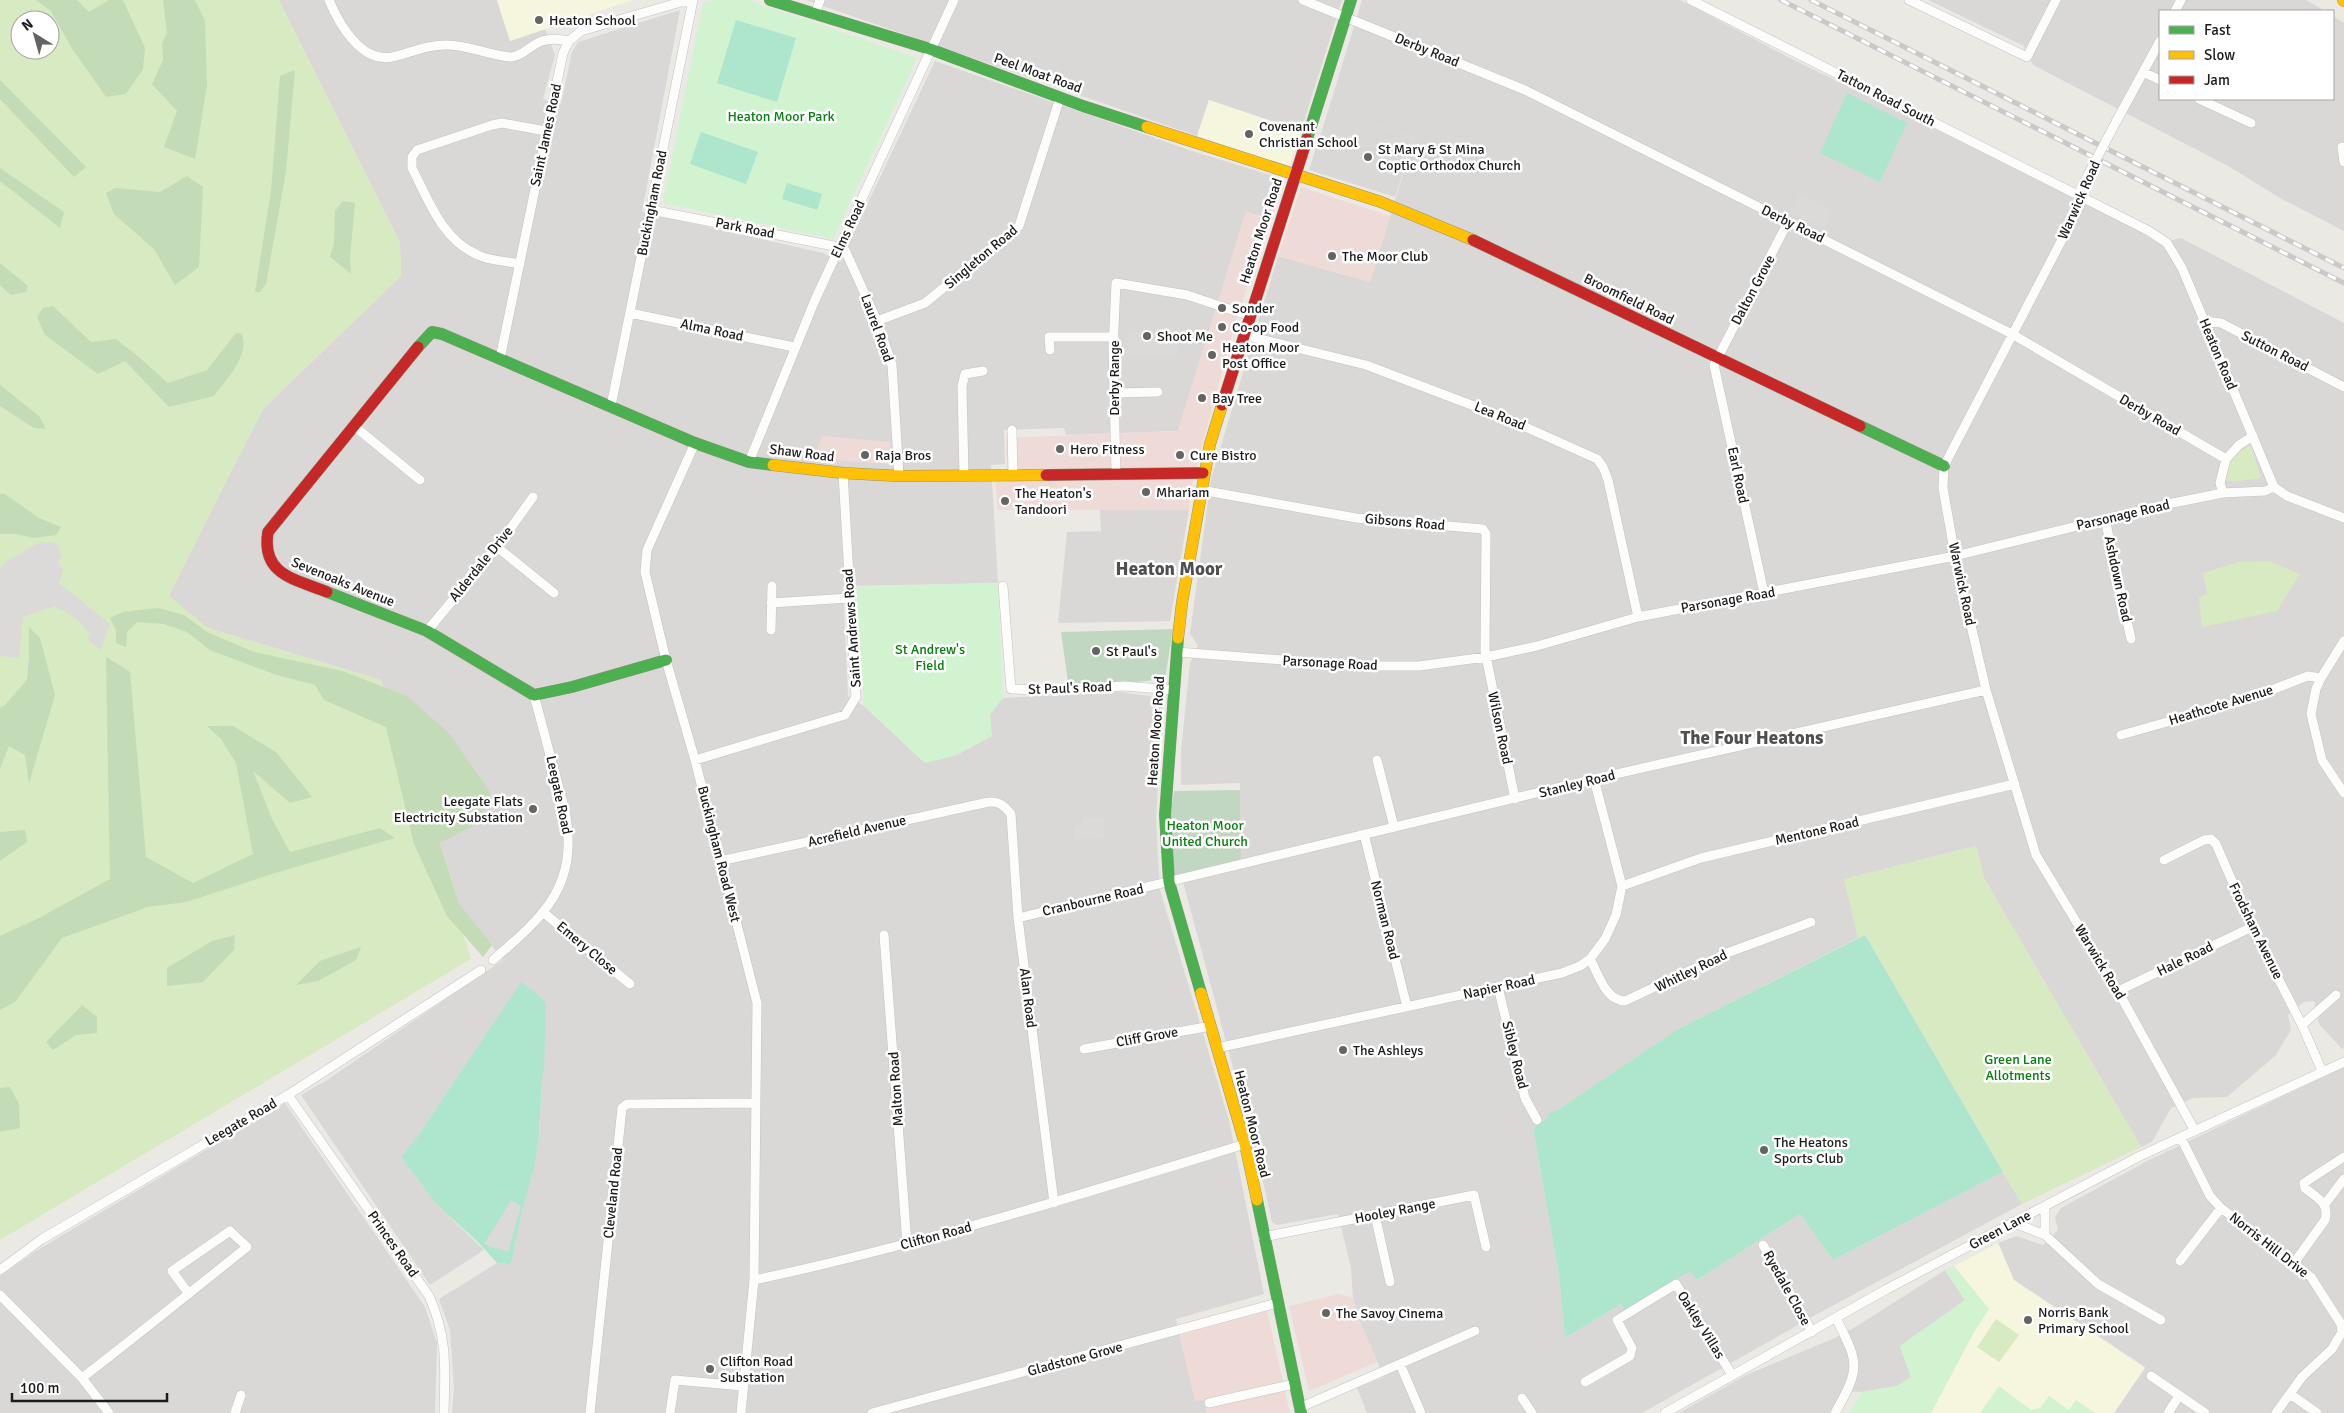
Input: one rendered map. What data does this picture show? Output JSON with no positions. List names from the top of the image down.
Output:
{
  "streets": {
    "street": [
      "Derby Road",
      "Peel Moat Road",
      "Tatton Road South",
      "Saint James Road",
      "Warwick Road",
      "Buckingham Road",
      "Park Road",
      "Elms Road",
      "Heaton Moor Road",
      "Singleton Road",
      "Dalton Grove",
      "Broomfield Road",
      "Laurel Road",
      "Alma Road",
      "Sutton Road",
      "Heaton Road",
      "Derby Range",
      "Lea Road",
      "Shaw Road",
      "Earl Road",
      "Parsonage Road",
      "Gibsons Road",
      "Alderdale Drive",
      "Ashdown Road",
      "Sevenoaks Avenue",
      "Saint Andrews Road",
      "St Paul's Road",
      "Heathcote Avenue",
      "Wilson Road",
      "Stanley Road",
      "Leegate Road",
      "Acrefield Avenue",
      "Mentone Road",
      "Buckingham Road West",
      "Cranbourne Road",
      "Norman Road",
      "Frodsham Avenue",
      "Emery Close",
      "Hale Road",
      "Whitley Road",
      "Napier Road",
      "Alan Road",
      "Cliff Grove",
      "Sibley Road",
      "Malton Road",
      "Cleveland Road",
      "Hooley Range",
      "Green Lane",
      "Clifton Road",
      "Princes Road",
      "Norris Hill Drive",
      "Ryedale Close",
      "Oakley Villas",
      "Gladstone Grove"
    ]
  },
  "crossings": [
    ["Derby Road", "Warwick Road"],
    ["Derby Road", "Heaton Moor Road"],
    ["Derby Road", "Dalton Grove"],
    ["Peel Moat Road", "Elms Road"],
    ["Peel Moat Road", "Heaton Moor Road"],
    ["Peel Moat Road", "Singleton Road"],
    ["Peel Moat Road", "Broomfield Road"],
    ["Tatton Road South", "Warwick Road"],
    ["Tatton Road South", "Heaton Road"],
    ["Saint James Road", "Shaw Road"],
    ["Warwick Road", "Broomfield Road"],
    ["Warwick Road", "Heaton Road"],
    ["Warwick Road", "Parsonage Road"],
    ["Warwick Road", "Stanley Road"],
    ["Warwick Road", "Mentone Road"],
    ["Warwick Road", "Hale Road"],
    ["Warwick Road", "Green Lane"],
    ["Buckingham Road", "Park Road"],
    ["Buckingham Road", "Alma Road"],
    ["Buckingham Road", "Shaw Road"],
    ["Park Road", "Elms Road"],
    ["Park Road", "Laurel Road"],
    ["Elms Road", "Laurel Road"],
    ["Elms Road", "Alma Road"],
    ["Elms Road", "Shaw Road"],
    ["Heaton Moor Road", "Broomfield Road"],
    ["Heaton Moor Road", "Derby Range"],
    ["Heaton Moor Road", "Lea Road"],
    ["Heaton Moor Road", "Shaw Road"],
    ["Heaton Moor Road", "Parsonage Road"],
    ["Heaton Moor Road", "Gibsons Road"],
    ["Heaton Moor Road", "St Paul's Road"],
    ["Heaton Moor Road", "Stanley Road"],
    ["Heaton Moor Road", "Cranbourne Road"],
    ["Heaton Moor Road", "Napier Road"],
    ["Heaton Moor Road", "Cliff Grove"],
    ["Heaton Moor Road", "Hooley Range"],
    ["Heaton Moor Road", "Clifton Road"],
    ["Heaton Moor Road", "Gladstone Grove"],
    ["Singleton Road", "Laurel Road"],
    ["Dalton Grove", "Broomfield Road"],
    ["Dalton Grove", "Earl Road"],
    ["Broomfield Road", "Earl Road"],
    ["Laurel Road", "Shaw Road"],
    ["Sutton Road", "Heaton Road"],
    ["Heaton Road", "Parsonage Road"],
    ["Derby Range", "Shaw Road"],
    ["Lea Road", "Parsonage Road"],
    ["Shaw Road", "Sevenoaks Avenue"],
    ["Shaw Road", "Saint Andrews Road"],
    ["Shaw Road", "Buckingham Road West"],
    ["Earl Road", "Parsonage Road"],
    ["Parsonage Road", "Gibsons Road"],
    ["Parsonage Road", "Ashdown Road"],
    ["Parsonage Road", "Wilson Road"],
    ["Gibsons Road", "Wilson Road"],
    ["Alderdale Drive", "Sevenoaks Avenue"],
    ["Sevenoaks Avenue", "Leegate Road"],
    ["Saint Andrews Road", "Buckingham Road West"],
    ["Wilson Road", "Stanley Road"],
    ["Stanley Road", "Cranbourne Road"],
    ["Stanley Road", "Norman Road"],
    ["Stanley Road", "Napier Road"],
    ["Leegate Road", "Emery Close"],
    ["Leegate Road", "Princes Road"],
    ["Acrefield Avenue", "Buckingham Road West"],
    ["Acrefield Avenue", "Alan Road"],
    ["Mentone Road", "Napier Road"],
    ["Buckingham Road West", "Cleveland Road"],
    ["Buckingham Road West", "Clifton Road"],
    ["Cranbourne Road", "Alan Road"],
    ["Norman Road", "Napier Road"],
    ["Frodsham Avenue", "Hale Road"],
    ["Frodsham Avenue", "Green Lane"],
    ["Napier Road", "Sibley Road"],
    ["Alan Road", "Clifton Road"],
    ["Malton Road", "Clifton Road"],
    ["Green Lane", "Norris Hill Drive"],
    ["Green Lane", "Ryedale Close"],
    ["Green Lane", "Oakley Villas"]
  ],
  "districts": ["Heaton Moor", "The Four Heatons"],
  "parks": [
    "Heaton Moor Park",
    "St Andrew's Field",
    "Heaton Moor United Church",
    "Green Lane Allotments"
  ],
  "places": [
    "Heaton School",
    "Covenant Christian School",
    "St Mary & St Mina Coptic Orthodox Church",
    "The Moor Club",
    "Sonder",
    "Co-op Food",
    "Shoot Me",
    "Heaton Moor Post Office",
    "Bay Tree",
    "Hero Fitness",
    "Raja Bros",
    "Cure Bistro",
    "Mhariam",
    "The Heaton's Tandoori",
    "St Paul's",
    "Leegate Flats Electricity Substation",
    "The Ashleys",
    "The Heatons Sports Club",
    "The Savoy Cinema",
    "Norris Bank Primary School",
    "Clifton Road Substation"
  ],
  "legend": ["Fast", "Slow", "Jam"],
  "scale_bar": "100 m",
  "north": "top left"
}
